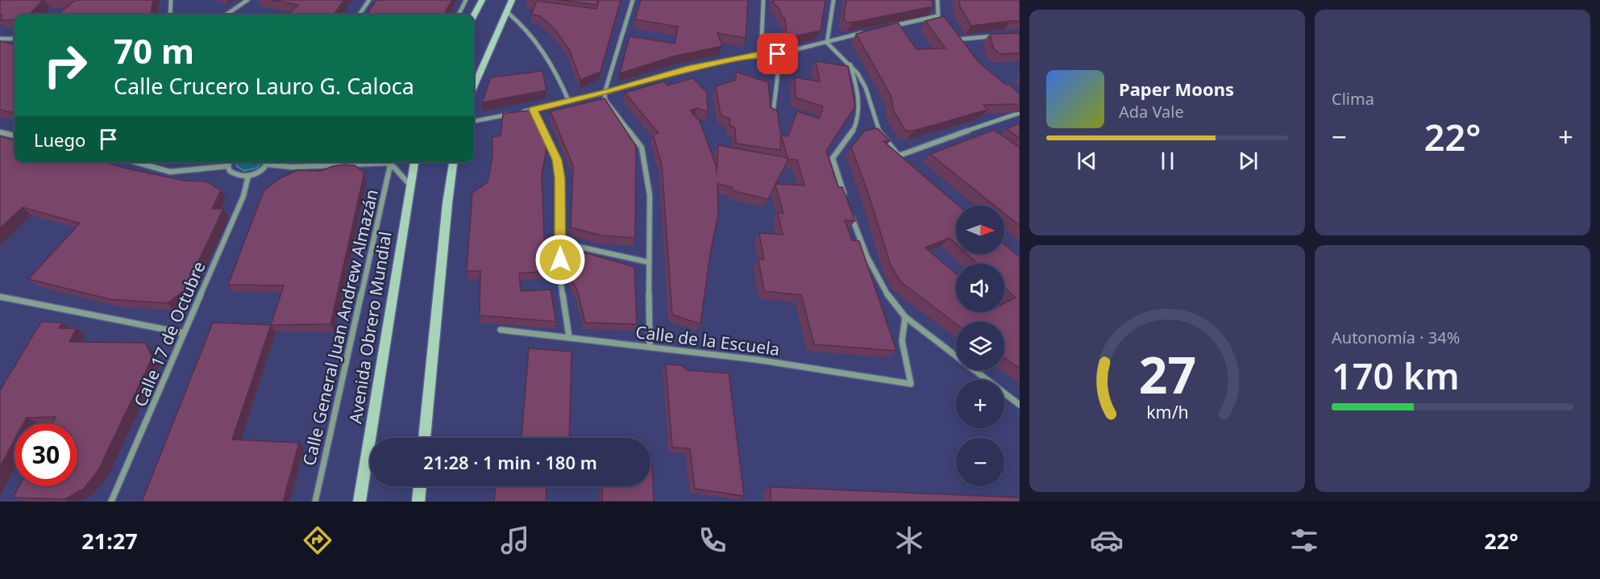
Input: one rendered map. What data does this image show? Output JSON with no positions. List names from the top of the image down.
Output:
{
  "streets": {
    "main road": ["Avenida Obrero Mundial"],
    "street": ["Calle General Juan Andrew Almazán", "Calle 17 de Octubre", "Calle de la Escuela"]
  },
  "north": "right",
  "page": {
    "tile": [
      "Clima",
      ["Autonomía · 34%", "170 km"]
    ],
    "turn": ["70 m", "Calle Crucero Lauro G. Caloca"],
    "song": ["Paper Moons", "Ada Vale"],
    "then": "Luego",
    "heat": ["−", "22°", "+"],
    "map_buttons": ["+", "−"],
    "limit": "30",
    "trip": "21:28 · 1 min · 180 m",
    "tabs": ["21:27", "22°"],
    "gauge": ["27", "km/h"]
  }
}
